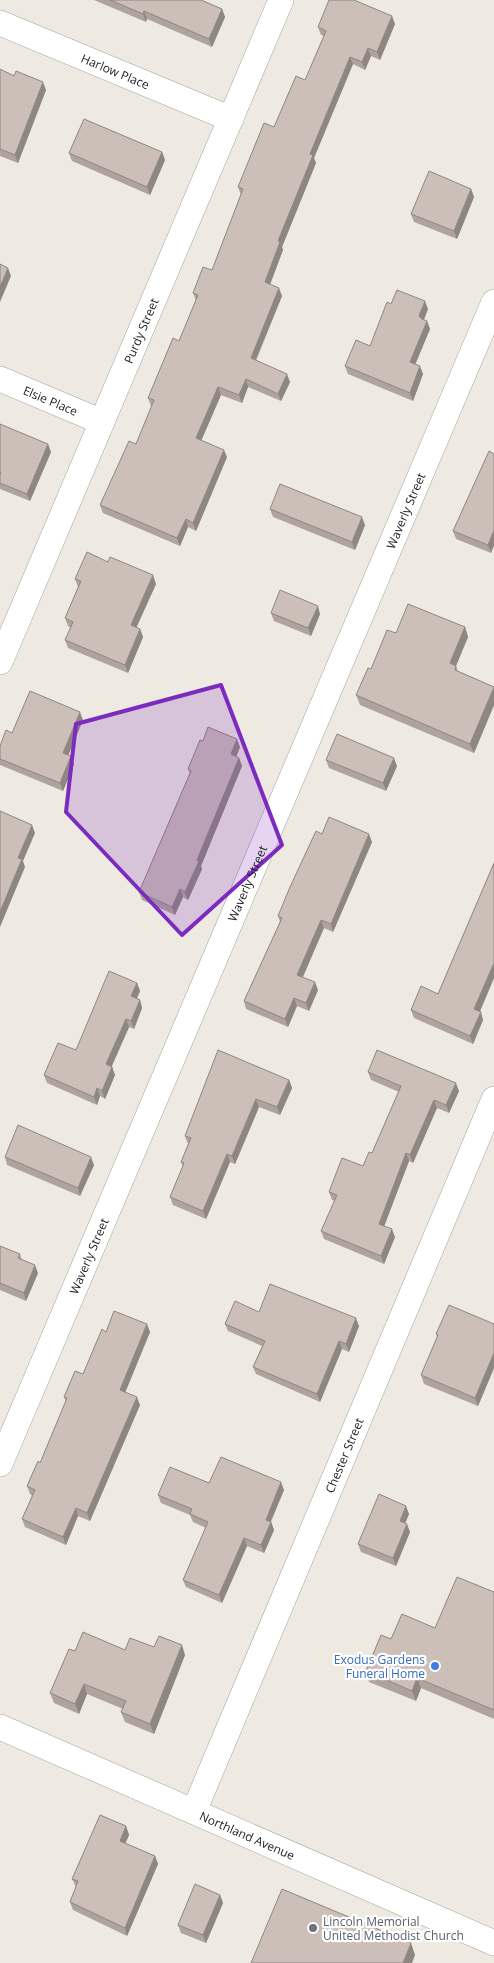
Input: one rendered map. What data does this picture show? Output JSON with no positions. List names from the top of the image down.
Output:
{
  "streets": {
    "street": [
      "Harlow Place",
      "Purdy Street",
      "Elsie Place",
      "Waverly Street",
      "Chester Street",
      "Northland Avenue"
    ]
  },
  "crossings": [
    ["Harlow Place", "Purdy Street"],
    ["Purdy Street", "Elsie Place"],
    ["Chester Street", "Northland Avenue"]
  ],
  "places": ["Exodus Gardens Funeral Home", "Lincoln Memorial United Methodist Church"]
}
